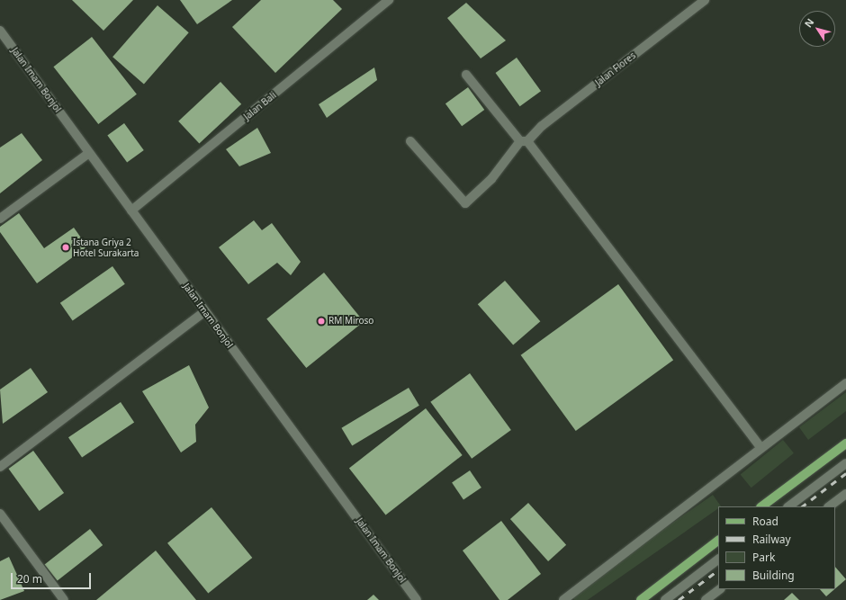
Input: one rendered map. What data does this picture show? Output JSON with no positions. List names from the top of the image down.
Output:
{
  "streets": {
    "street": ["Jalan Flores", "Jalan Imam Bonjol", "Jalan Bali"]
  },
  "crossings": [
    ["Jalan Imam Bonjol", "Jalan Bali"]
  ],
  "places": ["Istana Griya 2 Hotel Surakarta", "RM Miroso"],
  "legend": [
    "Road",
    "Railway",
    "Park",
    "Building"
  ],
  "scale_bar": "20 m",
  "north": "top left"
}
